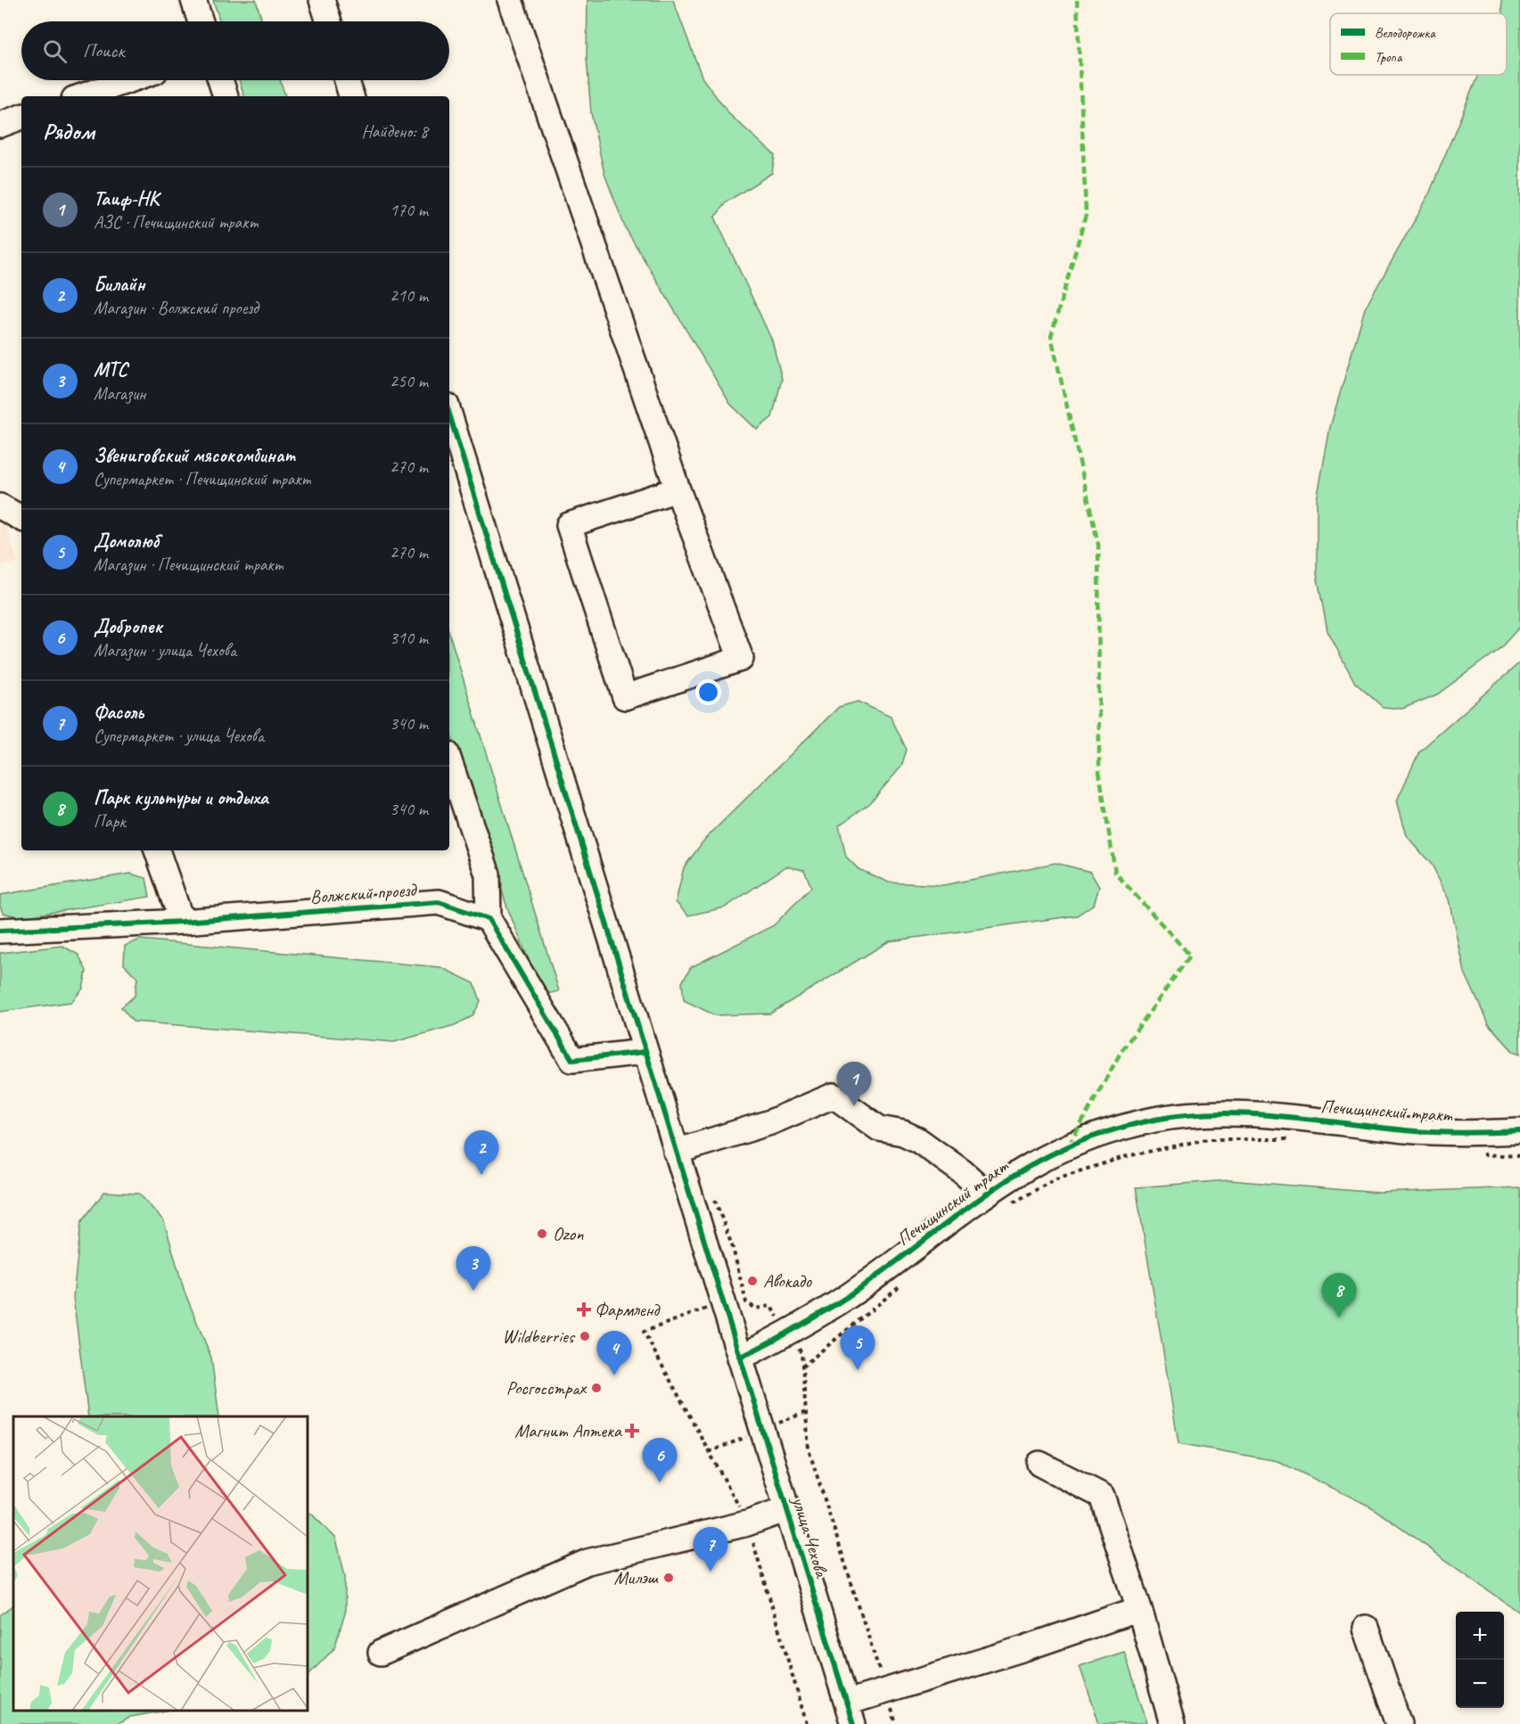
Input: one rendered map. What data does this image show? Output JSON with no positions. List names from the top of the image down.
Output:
{
  "streets": {
    "street": ["Волжский проезд", "Печищинский тракт", "улица Чехова"]
  },
  "crossings": [
    ["Печищинский тракт", "улица Чехова"]
  ],
  "places": {
    "other": [
      "Ozon",
      "Авокадо",
      "Wildberries",
      "Росгосстрах",
      "Милэш"
    ],
    "health": ["Фармленд", "Магнит Аптека"]
  },
  "legend": ["Велодорожка", "Тропа"],
  "page": {
    "search": "Поиск",
    "heading": ["Рядом", "Найдено: 8"],
    "list": [
      {
        "mark": "1",
        "name": "Таиф-НК",
        "note": "АЗС · Печищинский тракт",
        "value": "170 m"
      },
      {
        "mark": "2",
        "name": "Билайн",
        "note": "Магазин · Волжский проезд",
        "value": "210 m"
      },
      {
        "mark": "3",
        "name": "МТС",
        "note": "Магазин",
        "value": "250 m"
      },
      {
        "mark": "4",
        "name": "Звениговский мясокомбинат",
        "note": "Супермаркет · Печищинский тракт",
        "value": "270 m"
      },
      {
        "mark": "5",
        "name": "Домолюб",
        "note": "Магазин · Печищинский тракт",
        "value": "270 m"
      },
      {
        "mark": "6",
        "name": "Добропек",
        "note": "Магазин · улица Чехова",
        "value": "310 m"
      },
      {
        "mark": "7",
        "name": "Фасоль",
        "note": "Супермаркет · улица Чехова",
        "value": "340 m"
      },
      {
        "mark": "8",
        "name": "Парк культуры и отдыха",
        "note": "Парк",
        "value": "340 m"
      }
    ],
    "pins": [
      "1",
      "2",
      "3",
      "8",
      "5",
      "4",
      "6",
      "7"
    ],
    "map_buttons": ["+", "−"]
  }
}
